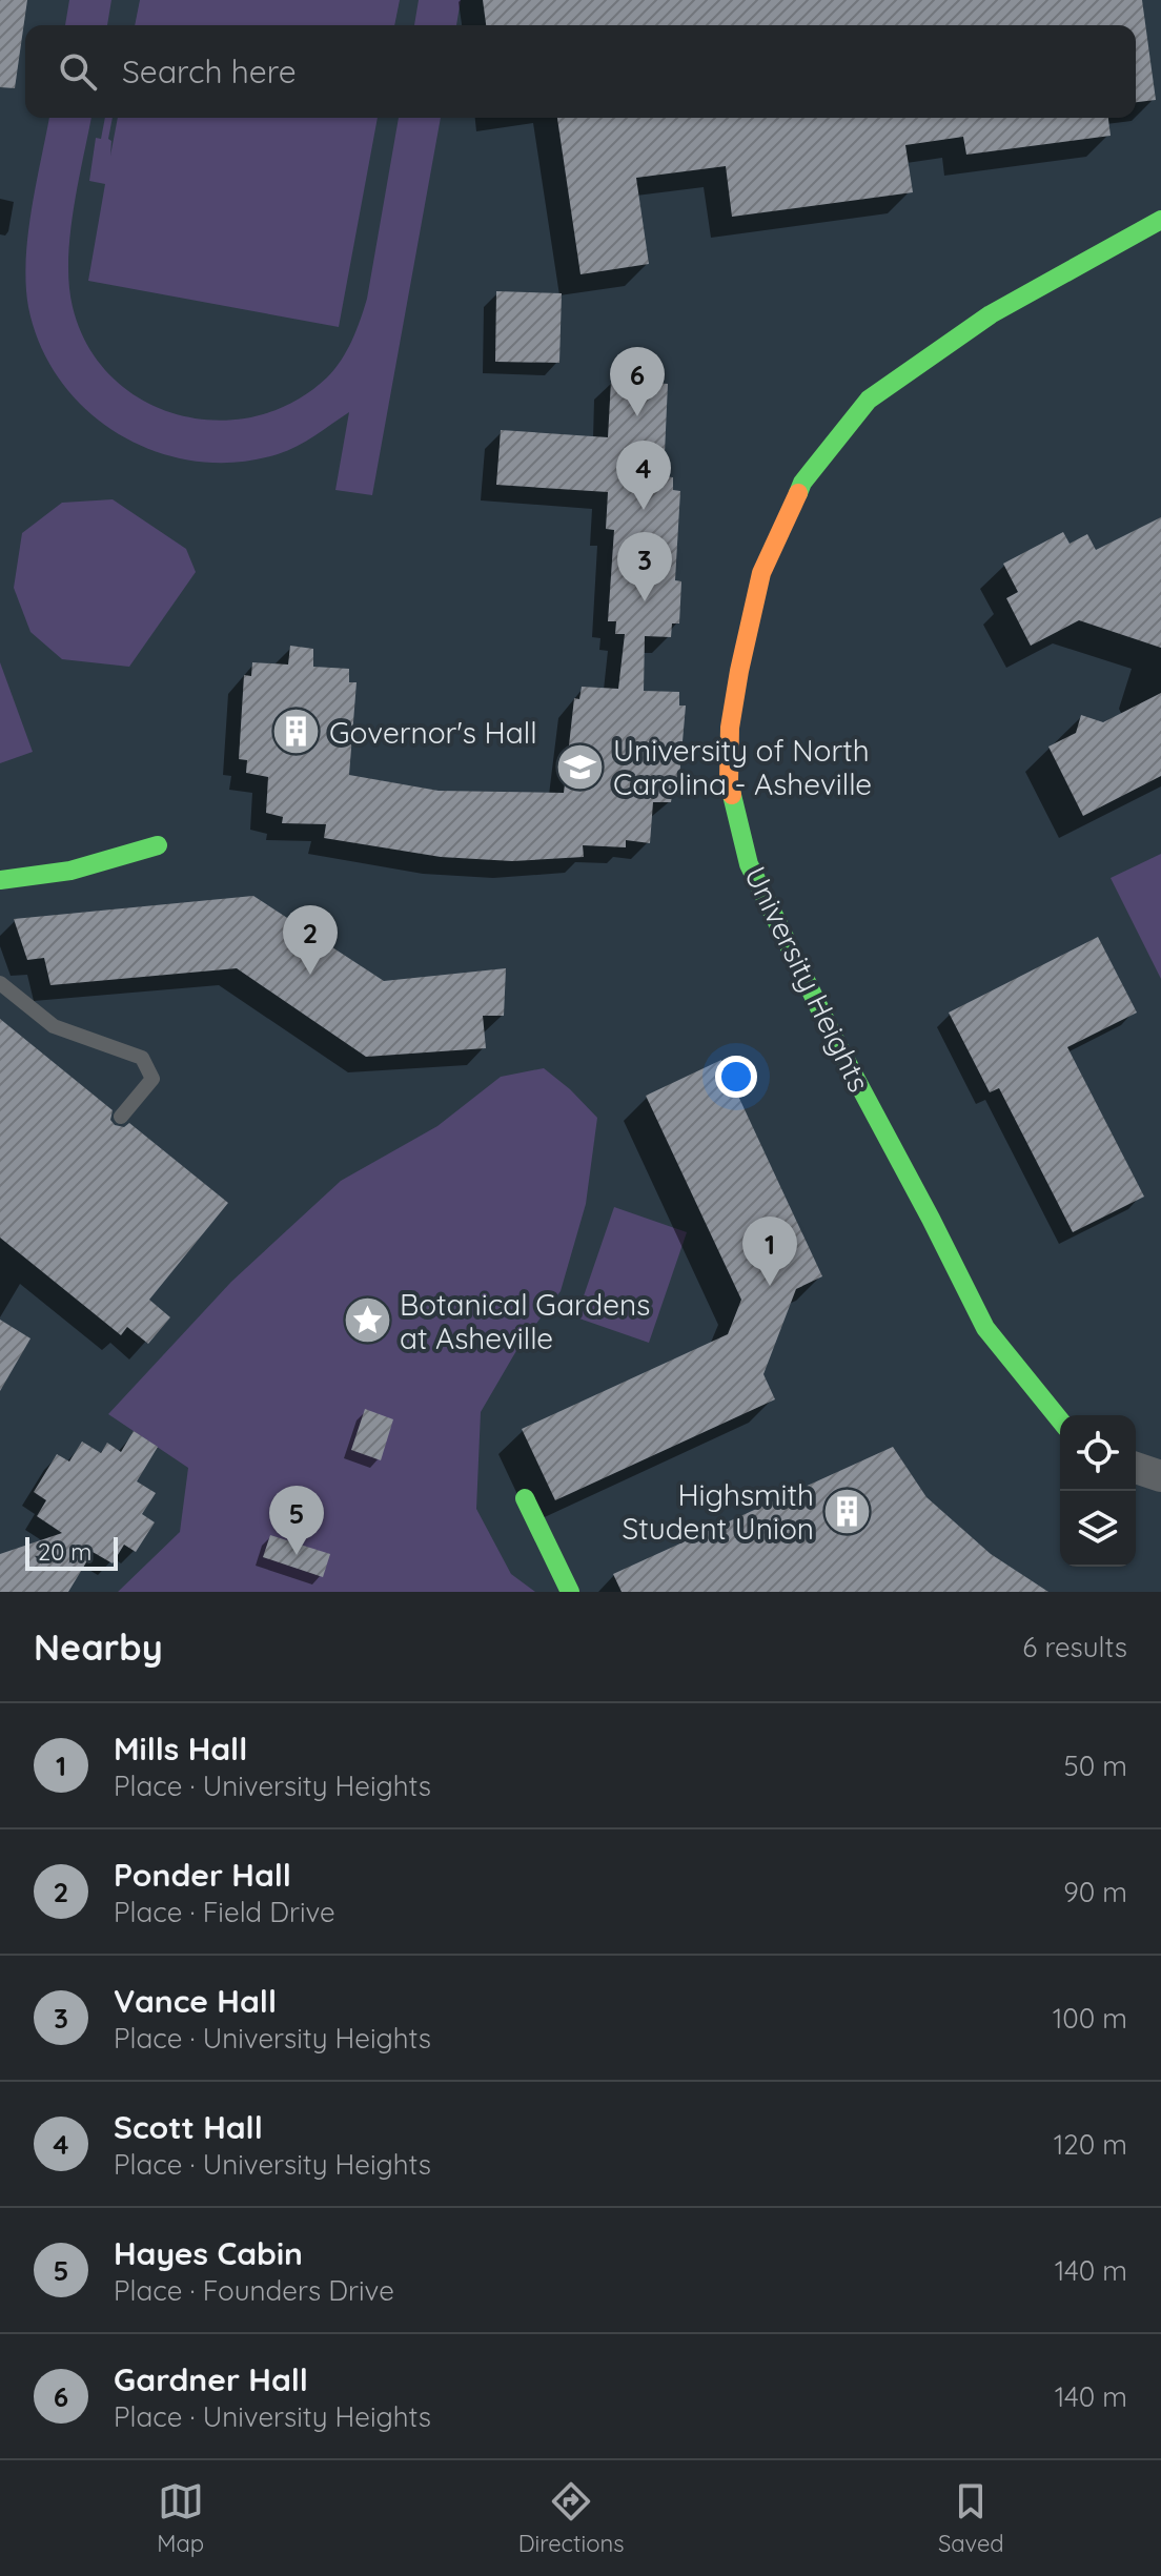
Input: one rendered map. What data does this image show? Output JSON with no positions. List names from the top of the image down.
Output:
{
  "streets": {
    "street": ["University Heights"]
  },
  "places": {
    "building": ["Governor's Hall", "Highsmith Student Union"],
    "school or university": ["University of North Carolina - Asheville"],
    "place": ["Botanical Gardens at Asheville"]
  },
  "scale_bar": "20 m",
  "page": {
    "search": "Search here",
    "pins": [
      "6",
      "4",
      "3",
      "2",
      "1",
      "5"
    ],
    "scale": "20 m",
    "heading": ["Nearby", "6 results"],
    "list": [
      {
        "mark": "1",
        "name": "Mills Hall",
        "note": "Place · University Heights",
        "value": "50 m"
      },
      {
        "mark": "2",
        "name": "Ponder Hall",
        "note": "Place · Field Drive",
        "value": "90 m"
      },
      {
        "mark": "3",
        "name": "Vance Hall",
        "note": "Place · University Heights",
        "value": "100 m"
      },
      {
        "mark": "4",
        "name": "Scott Hall",
        "note": "Place · University Heights",
        "value": "120 m"
      },
      {
        "mark": "5",
        "name": "Hayes Cabin",
        "note": "Place · Founders Drive",
        "value": "140 m"
      },
      {
        "mark": "6",
        "name": "Gardner Hall",
        "note": "Place · University Heights",
        "value": "140 m"
      }
    ],
    "nav": ["Map", "Directions", "Saved"]
  }
}
